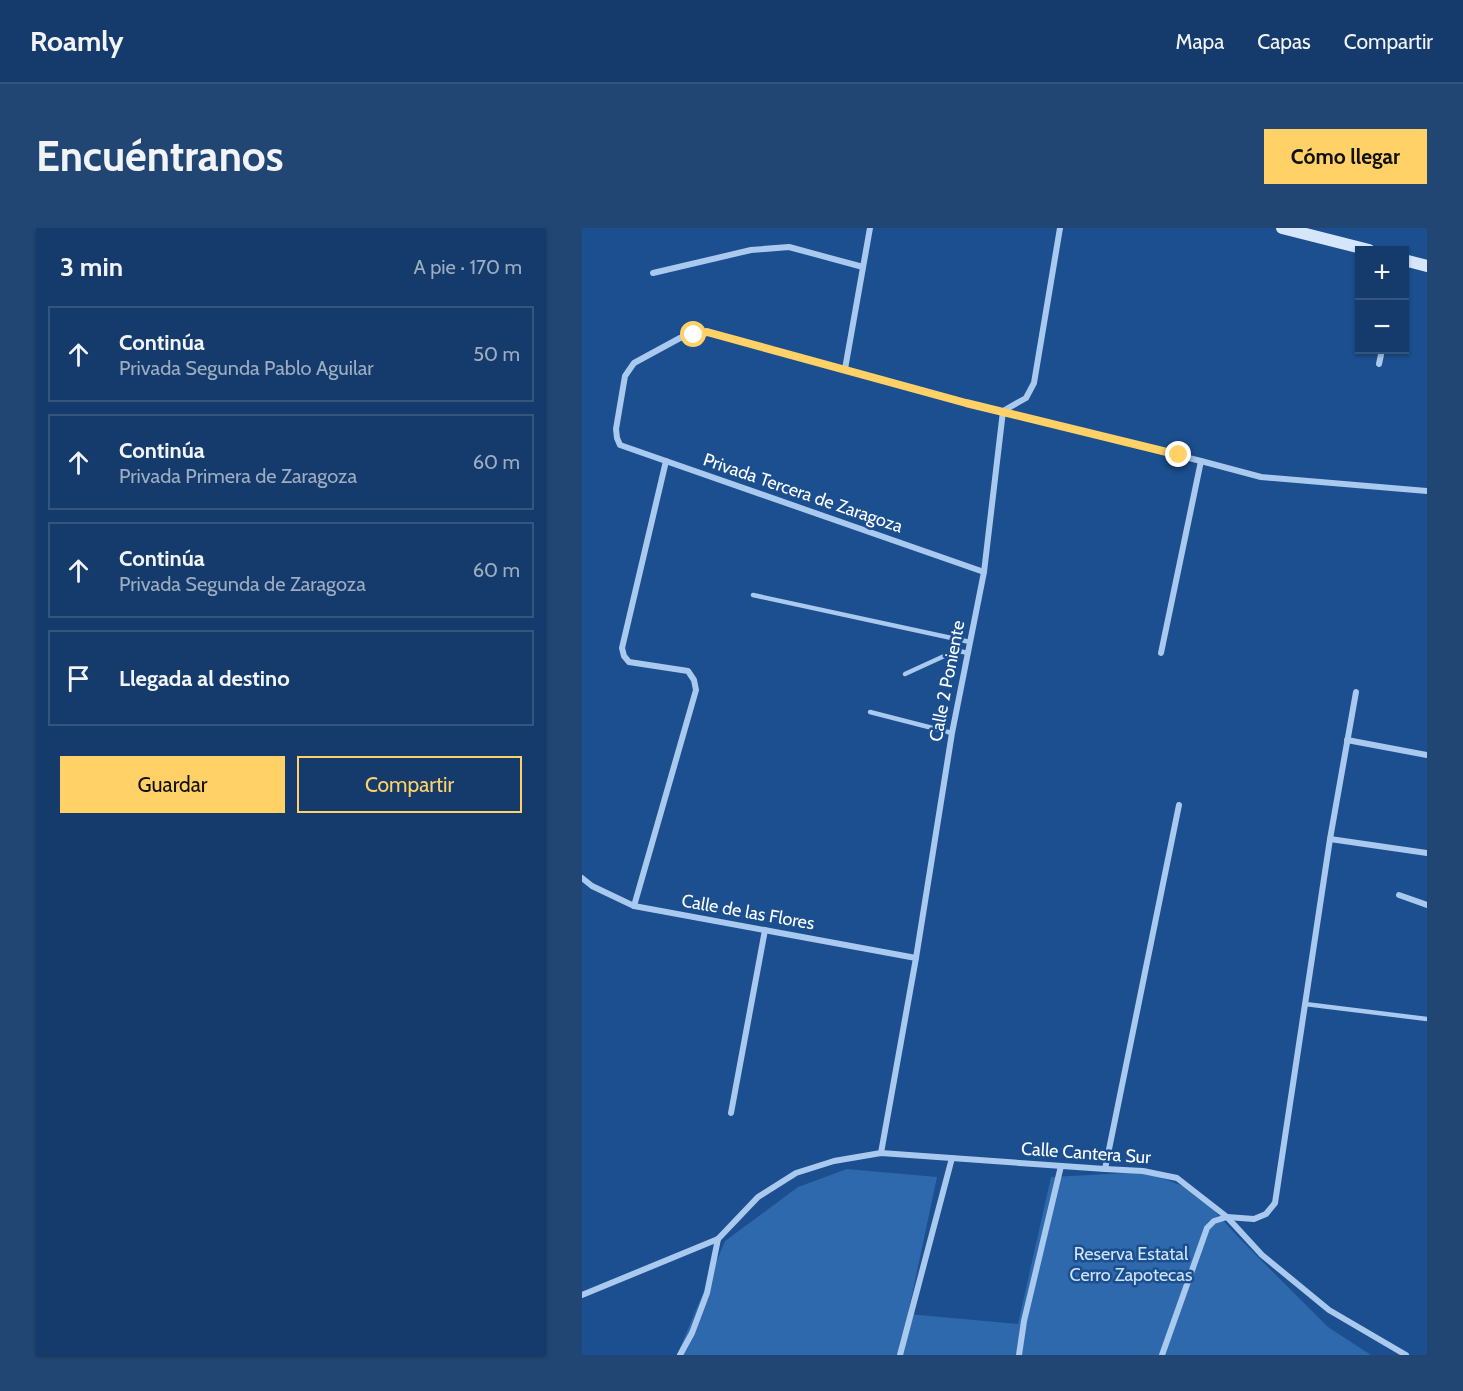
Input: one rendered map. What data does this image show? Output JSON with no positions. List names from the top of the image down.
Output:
{
  "streets": {
    "street": [
      "Privada Tercera de Zaragoza",
      "Calle 2 Poniente",
      "Calle de las Flores",
      "Calle Cantera Sur"
    ]
  },
  "crossings": [
    ["Privada Tercera de Zaragoza", "Calle 2 Poniente"],
    ["Calle 2 Poniente", "Calle de las Flores"],
    ["Calle 2 Poniente", "Calle Cantera Sur"]
  ],
  "parks": ["Reserva Estatal Cerro Zapotecas"],
  "page": {
    "header": "Roamly",
    "nav": ["Mapa", "Capas", "Compartir"],
    "buttons": [
      "Cómo llegar",
      ["Guardar", "Compartir"]
    ],
    "title": "Encuéntranos",
    "heading": ["3 min", "A pie · 170 m"],
    "map_buttons": ["+", "−"],
    "list": [
      ["Continúa", "Privada Segunda Pablo Aguilar", "50 m"],
      ["Continúa", "Privada Primera de Zaragoza", "60 m"],
      ["Continúa", "Privada Segunda de Zaragoza", "60 m"],
      "Llegada al destino"
    ]
  }
}
